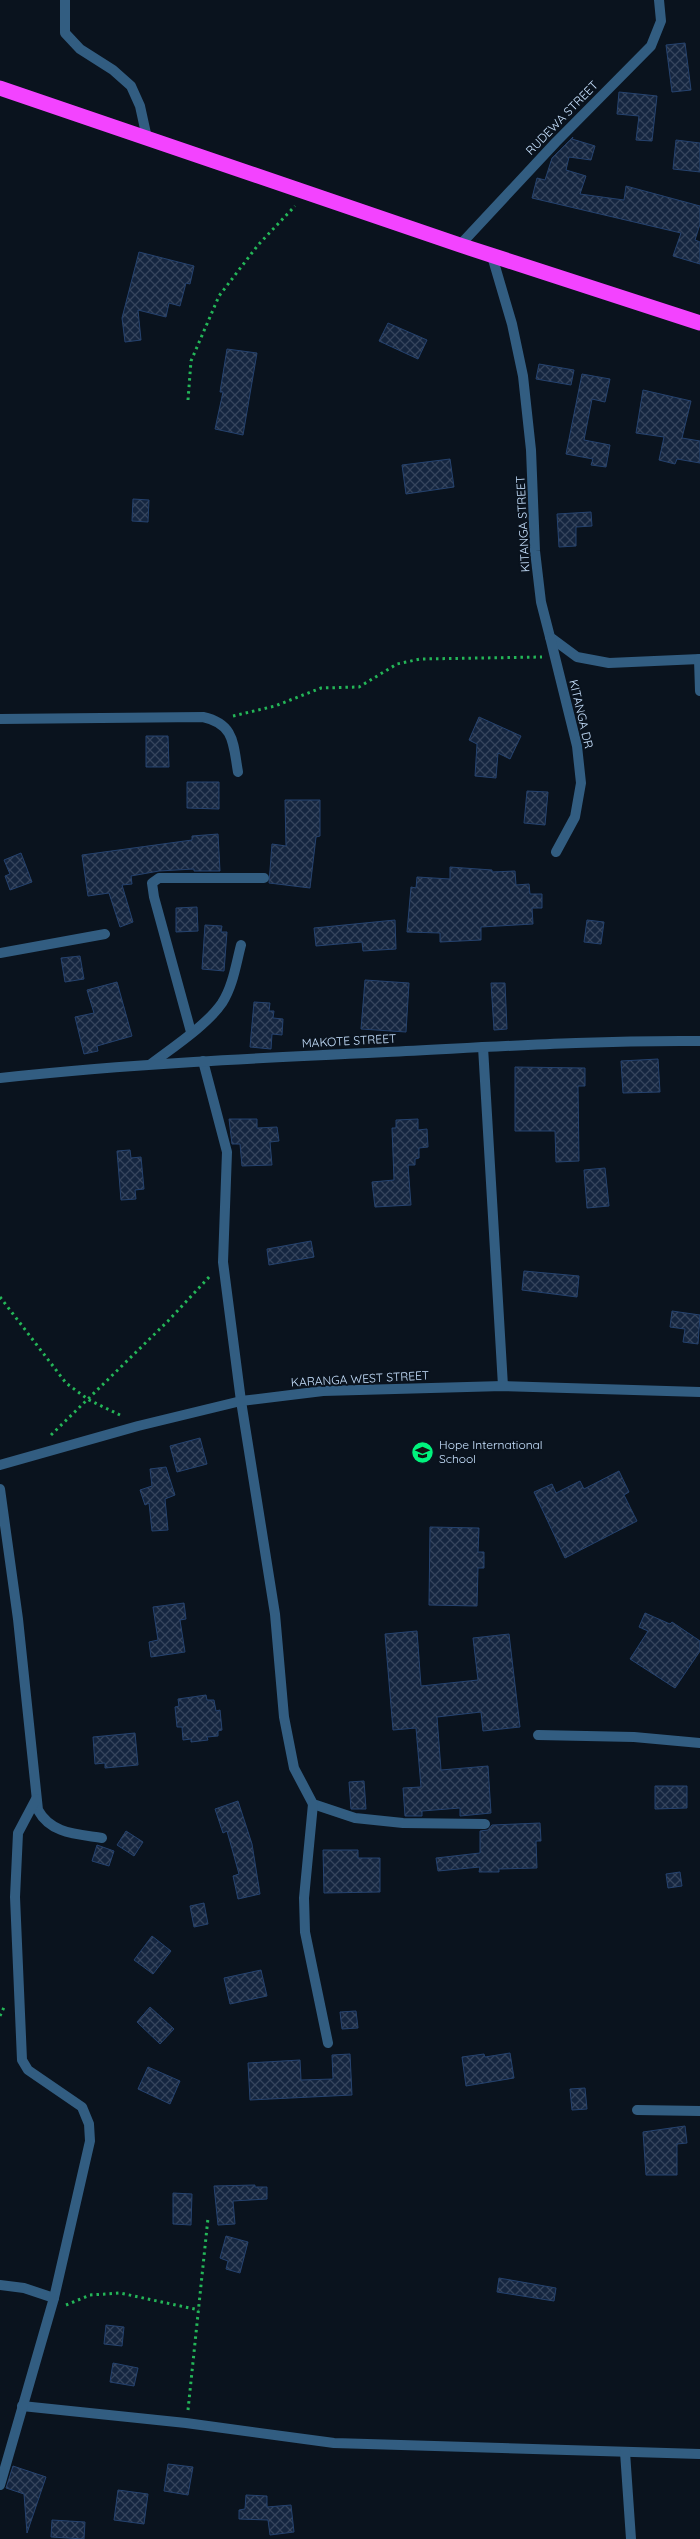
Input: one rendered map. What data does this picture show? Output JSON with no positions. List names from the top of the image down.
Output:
{
  "streets": {
    "street": [
      "RUDEWA STREET",
      "KITANGA STREET",
      "KITANGA DR",
      "MAKOTE STREET",
      "KARANGA WEST STREET"
    ]
  },
  "crossings": [
    ["KITANGA STREET", "KITANGA DR"]
  ],
  "places": {
    "school or university": ["Hope International School"]
  }
}
